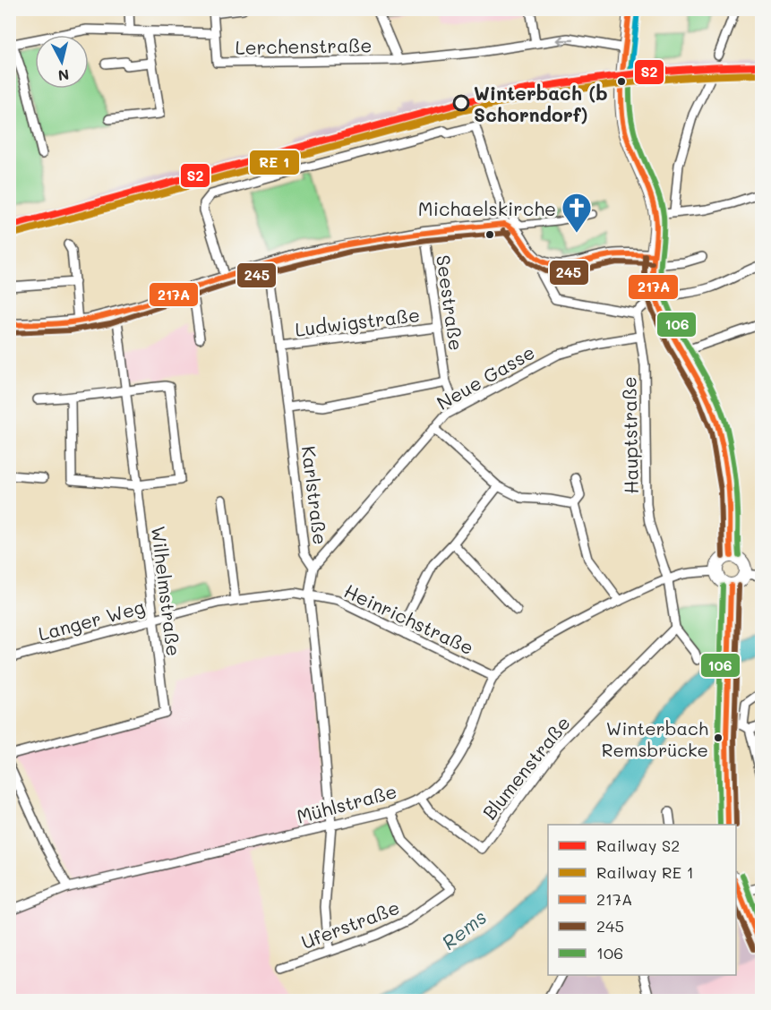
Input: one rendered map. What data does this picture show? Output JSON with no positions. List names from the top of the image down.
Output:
{
  "streets": {
    "street": [
      "Lerchenstraße",
      "Seestraße",
      "Ludwigstraße",
      "Neue Gasse",
      "Hauptstraße",
      "Karlstraße",
      "Wilhelmstraße",
      "Heinrichstraße",
      "Langer Weg",
      "Blumenstraße",
      "Mühlstraße",
      "Uferstraße"
    ]
  },
  "crossings": [
    ["Seestraße", "Ludwigstraße"],
    ["Seestraße", "Neue Gasse"],
    ["Ludwigstraße", "Karlstraße"],
    ["Neue Gasse", "Hauptstraße"],
    ["Neue Gasse", "Karlstraße"],
    ["Hauptstraße", "Blumenstraße"],
    ["Hauptstraße", "Mühlstraße"],
    ["Karlstraße", "Heinrichstraße"],
    ["Karlstraße", "Langer Weg"],
    ["Karlstraße", "Mühlstraße"],
    ["Karlstraße", "Uferstraße"],
    ["Wilhelmstraße", "Langer Weg"],
    ["Heinrichstraße", "Langer Weg"],
    ["Heinrichstraße", "Mühlstraße"],
    ["Blumenstraße", "Mühlstraße"],
    ["Mühlstraße", "Uferstraße"]
  ],
  "water": ["Rems"],
  "places": {
    "other": ["Winterbach (b Schorndorf)", "Winterbach Remsbrücke"],
    "church": ["Michaelskirche"]
  },
  "lines": [
    "transit line 217A",
    "transit line 106",
    "rail line S2",
    "transit line 245"
  ],
  "legend": [
    "Railway S2",
    "Railway RE 1",
    "217A",
    "245",
    "106"
  ],
  "north": "bottom"
}
